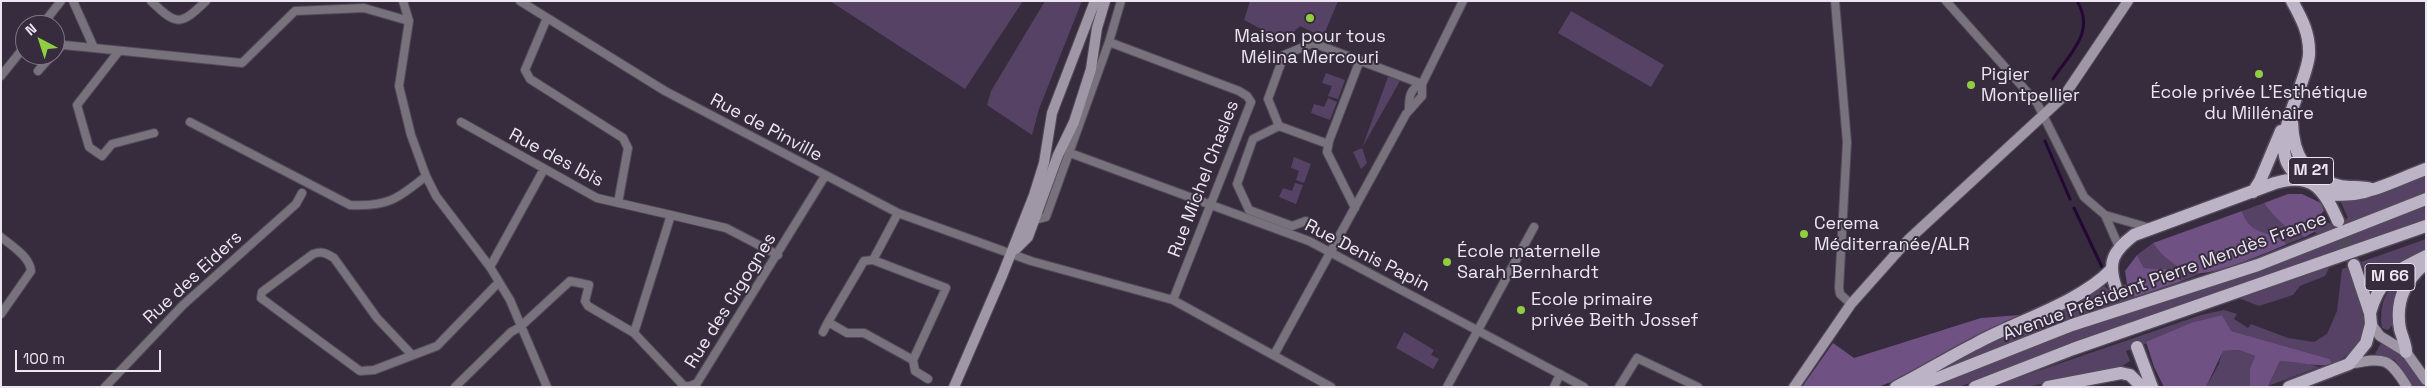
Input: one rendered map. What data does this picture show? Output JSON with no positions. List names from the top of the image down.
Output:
{
  "streets": {
    "main road": ["M 21", "Avenue Président Pierre Mendès France", "M 66"],
    "street": [
      "Rue de Pinville",
      "Rue des Ibis",
      "Rue Michel Chasles",
      "Rue Denis Papin",
      "Rue des Eiders",
      "Rue des Cigognes"
    ]
  },
  "crossings": [
    ["Rue de Pinville", "Rue Michel Chasles"],
    ["Rue de Pinville", "Rue des Cigognes"],
    ["Rue des Ibis", "Rue des Cigognes"],
    ["Rue Michel Chasles", "Rue Denis Papin"]
  ],
  "places": [
    "Maison pour tous Mélina Mercouri",
    "École privée L'Esthétique du Millénaire",
    "Pigier Montpellier",
    "Cerema Méditerranée/ALR",
    "École maternelle Sarah Bernhardt",
    "Ecole primaire privée Beith Jossef"
  ],
  "scale_bar": "100 m",
  "north": "top left"
}
